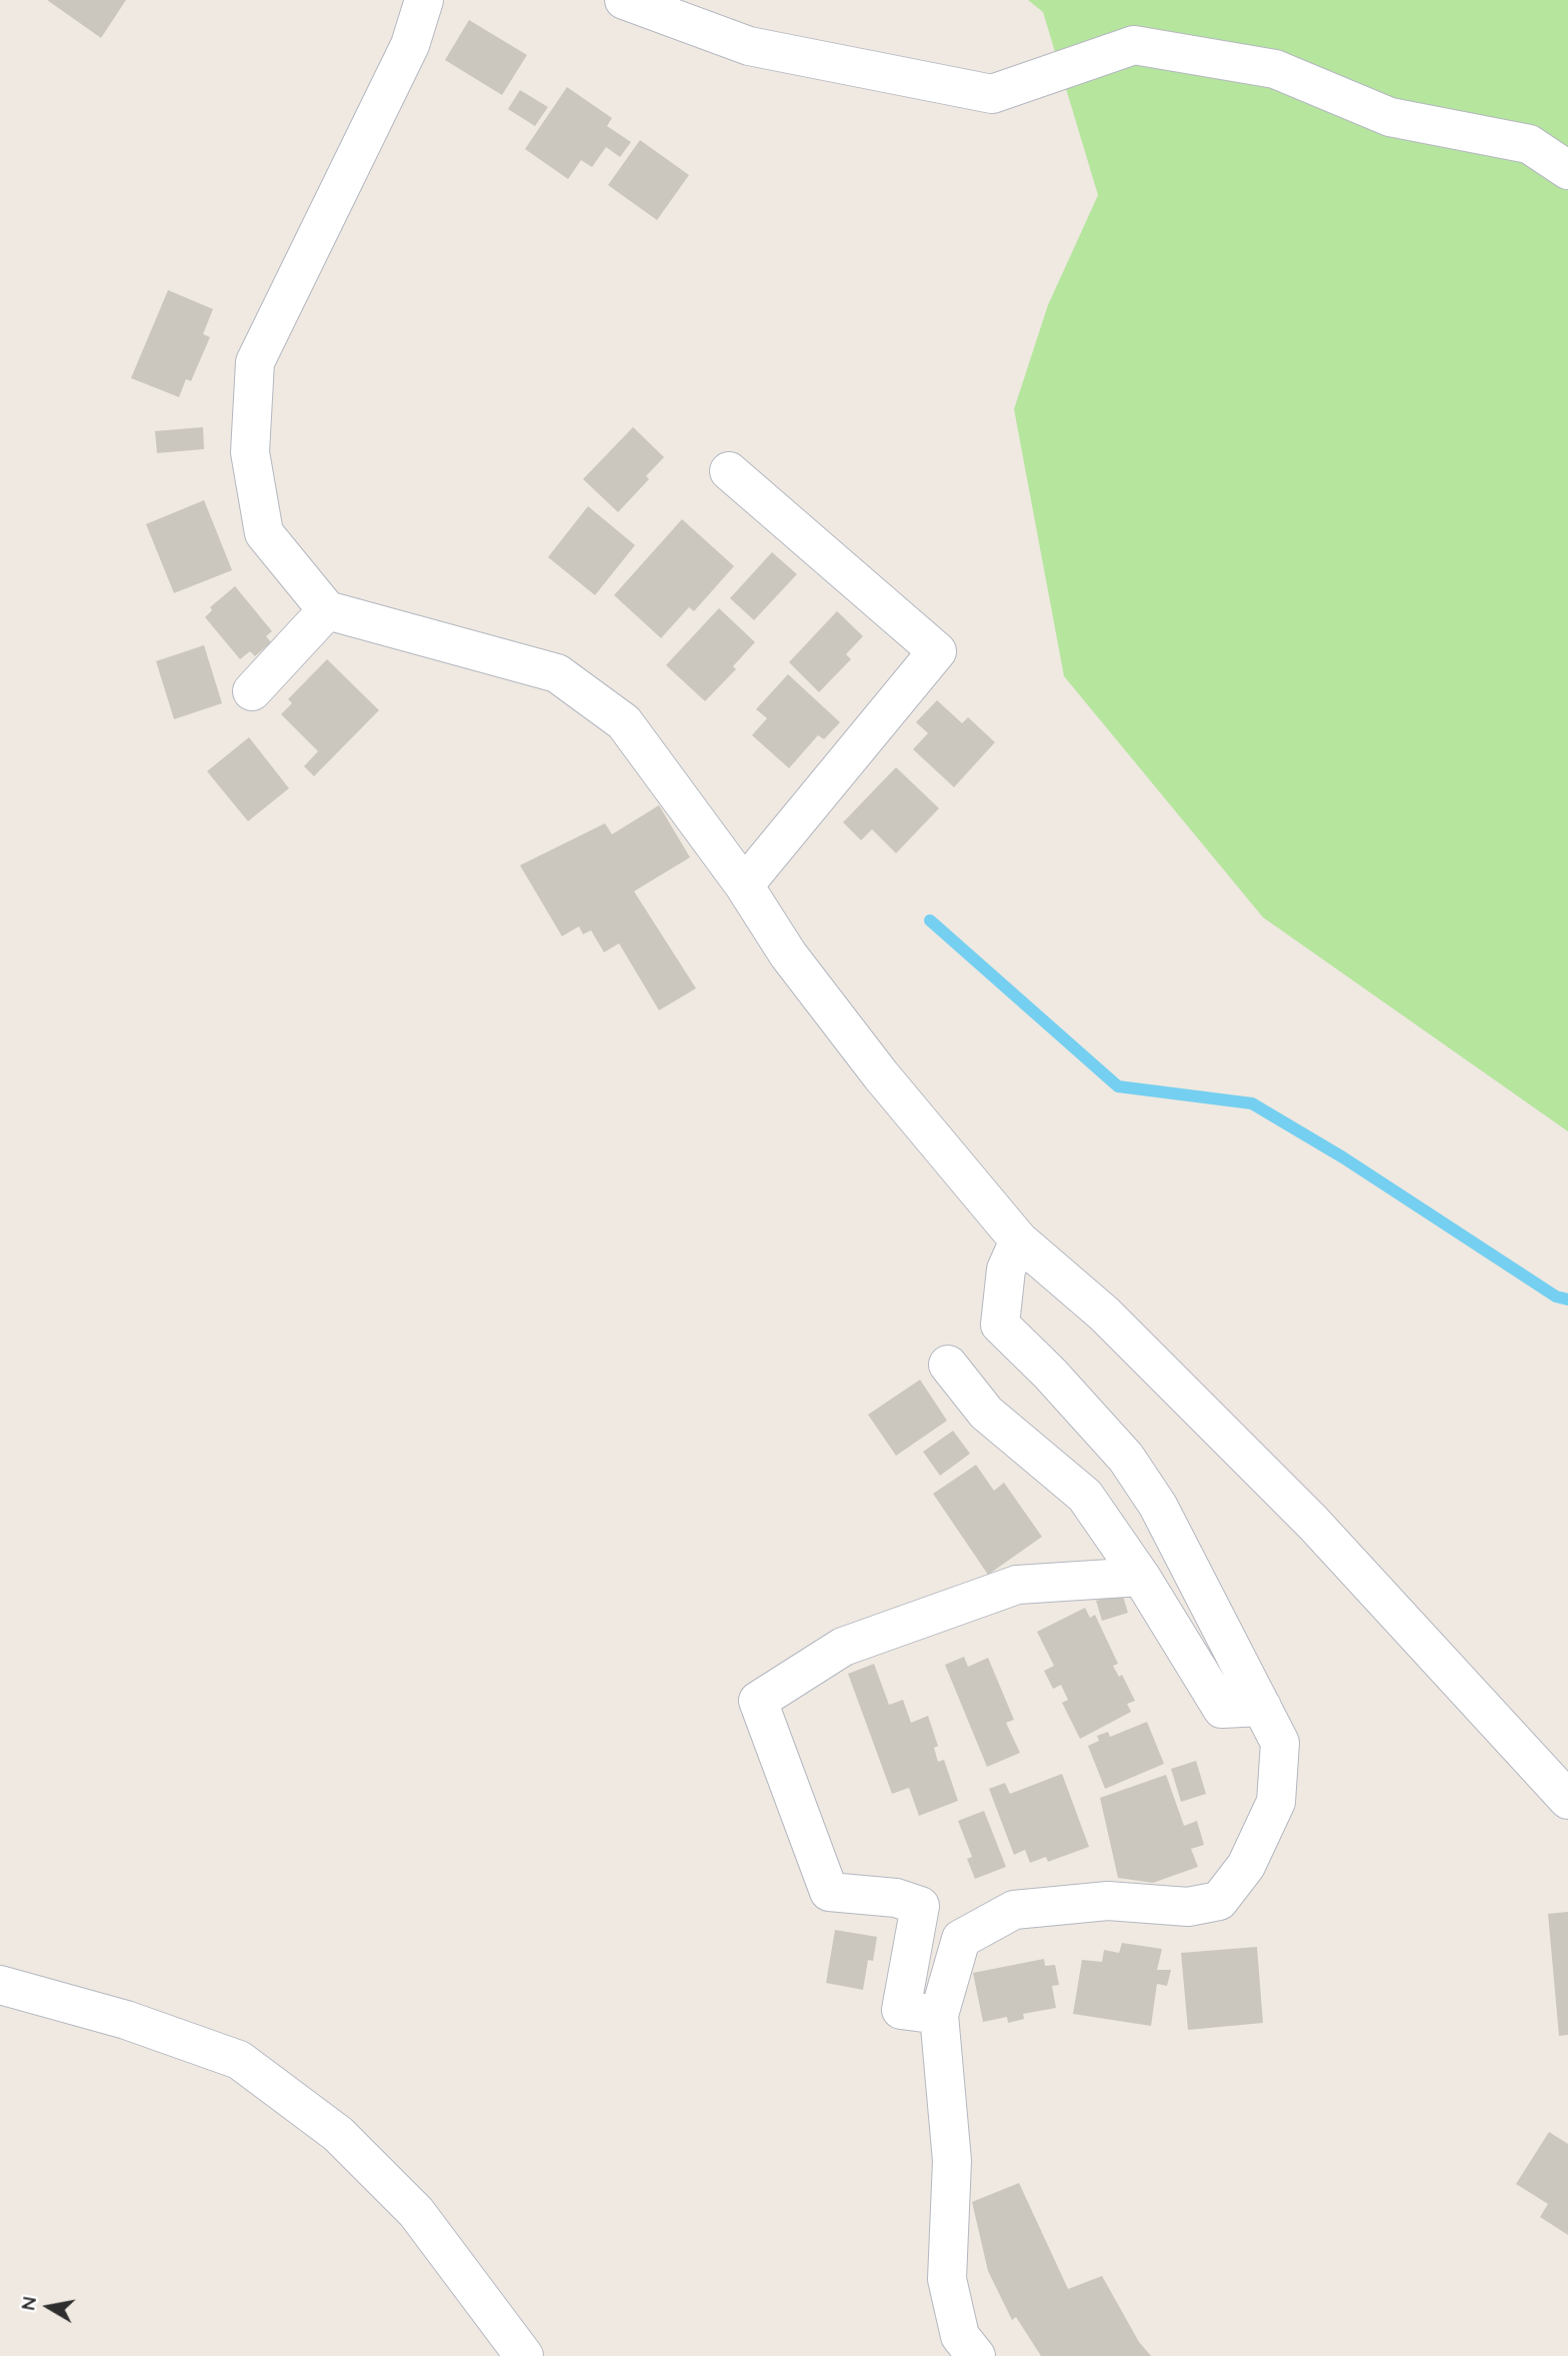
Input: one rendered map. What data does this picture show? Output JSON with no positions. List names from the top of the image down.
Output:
{
  "north": "left"
}
